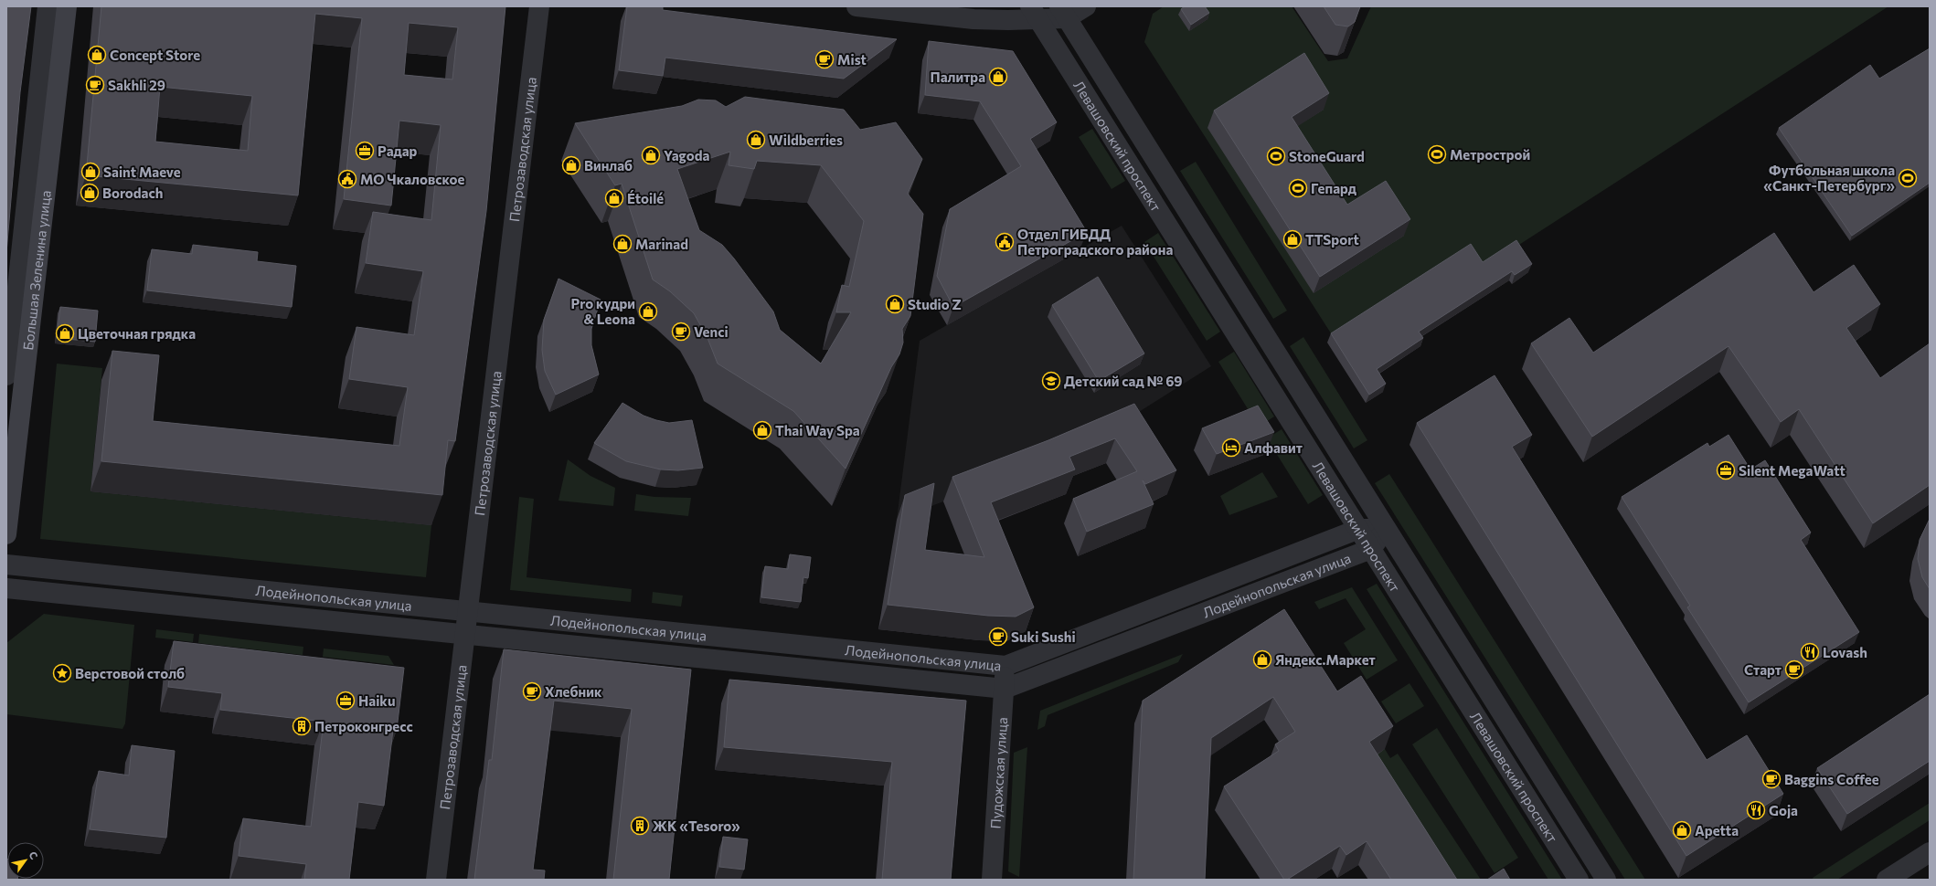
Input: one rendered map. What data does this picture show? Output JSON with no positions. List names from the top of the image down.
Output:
{
  "streets": {
    "main road": ["Большая Зеленина улица"],
    "street": [
      "Левашовский проспект",
      "Петрозаводская улица",
      "Лодейнопольская улица",
      "Пудожская улица"
    ]
  },
  "crossings": [
    ["Левашовский проспект", "Лодейнопольская улица"],
    ["Петрозаводская улица", "Лодейнопольская улица"],
    ["Лодейнопольская улица", "Пудожская улица"]
  ],
  "places": {
    "shop": [
      "Concept Store",
      "Палитра",
      "Wildberries",
      "Yagoda",
      "Винлаб",
      "Saint Maeve",
      "Borodach",
      "Étoilé",
      "TTSport",
      "Marinad",
      "Studio Z",
      "Pro кудри & Leona",
      "Цветочная грядка",
      "Thai Way Spa",
      "Яндекс.Маркет",
      "Apetta"
    ],
    "cafe": [
      "Mist",
      "Sakhli 29",
      "Venci",
      "Suki Sushi",
      "Старт",
      "Хлебник",
      "Baggins Coffee"
    ],
    "office": ["Радар", "Silent MegaWatt", "Haiku"],
    "sports": [
      "Метрострой",
      "StoneGuard",
      "Футбольная школа «Санкт-Петербург»",
      "Гепард"
    ],
    "public building": ["МО Чкаловское", "Отдел ГИБДД Петроградского района"],
    "school or university": ["Детский сад № 69"],
    "hotel": ["Алфавит"],
    "restaurant": ["Lovash", "Goja"],
    "place": ["Верстовой столб"],
    "building": ["Петроконгресс", "ЖК «Tesoro»"]
  },
  "north": "top right"
}
